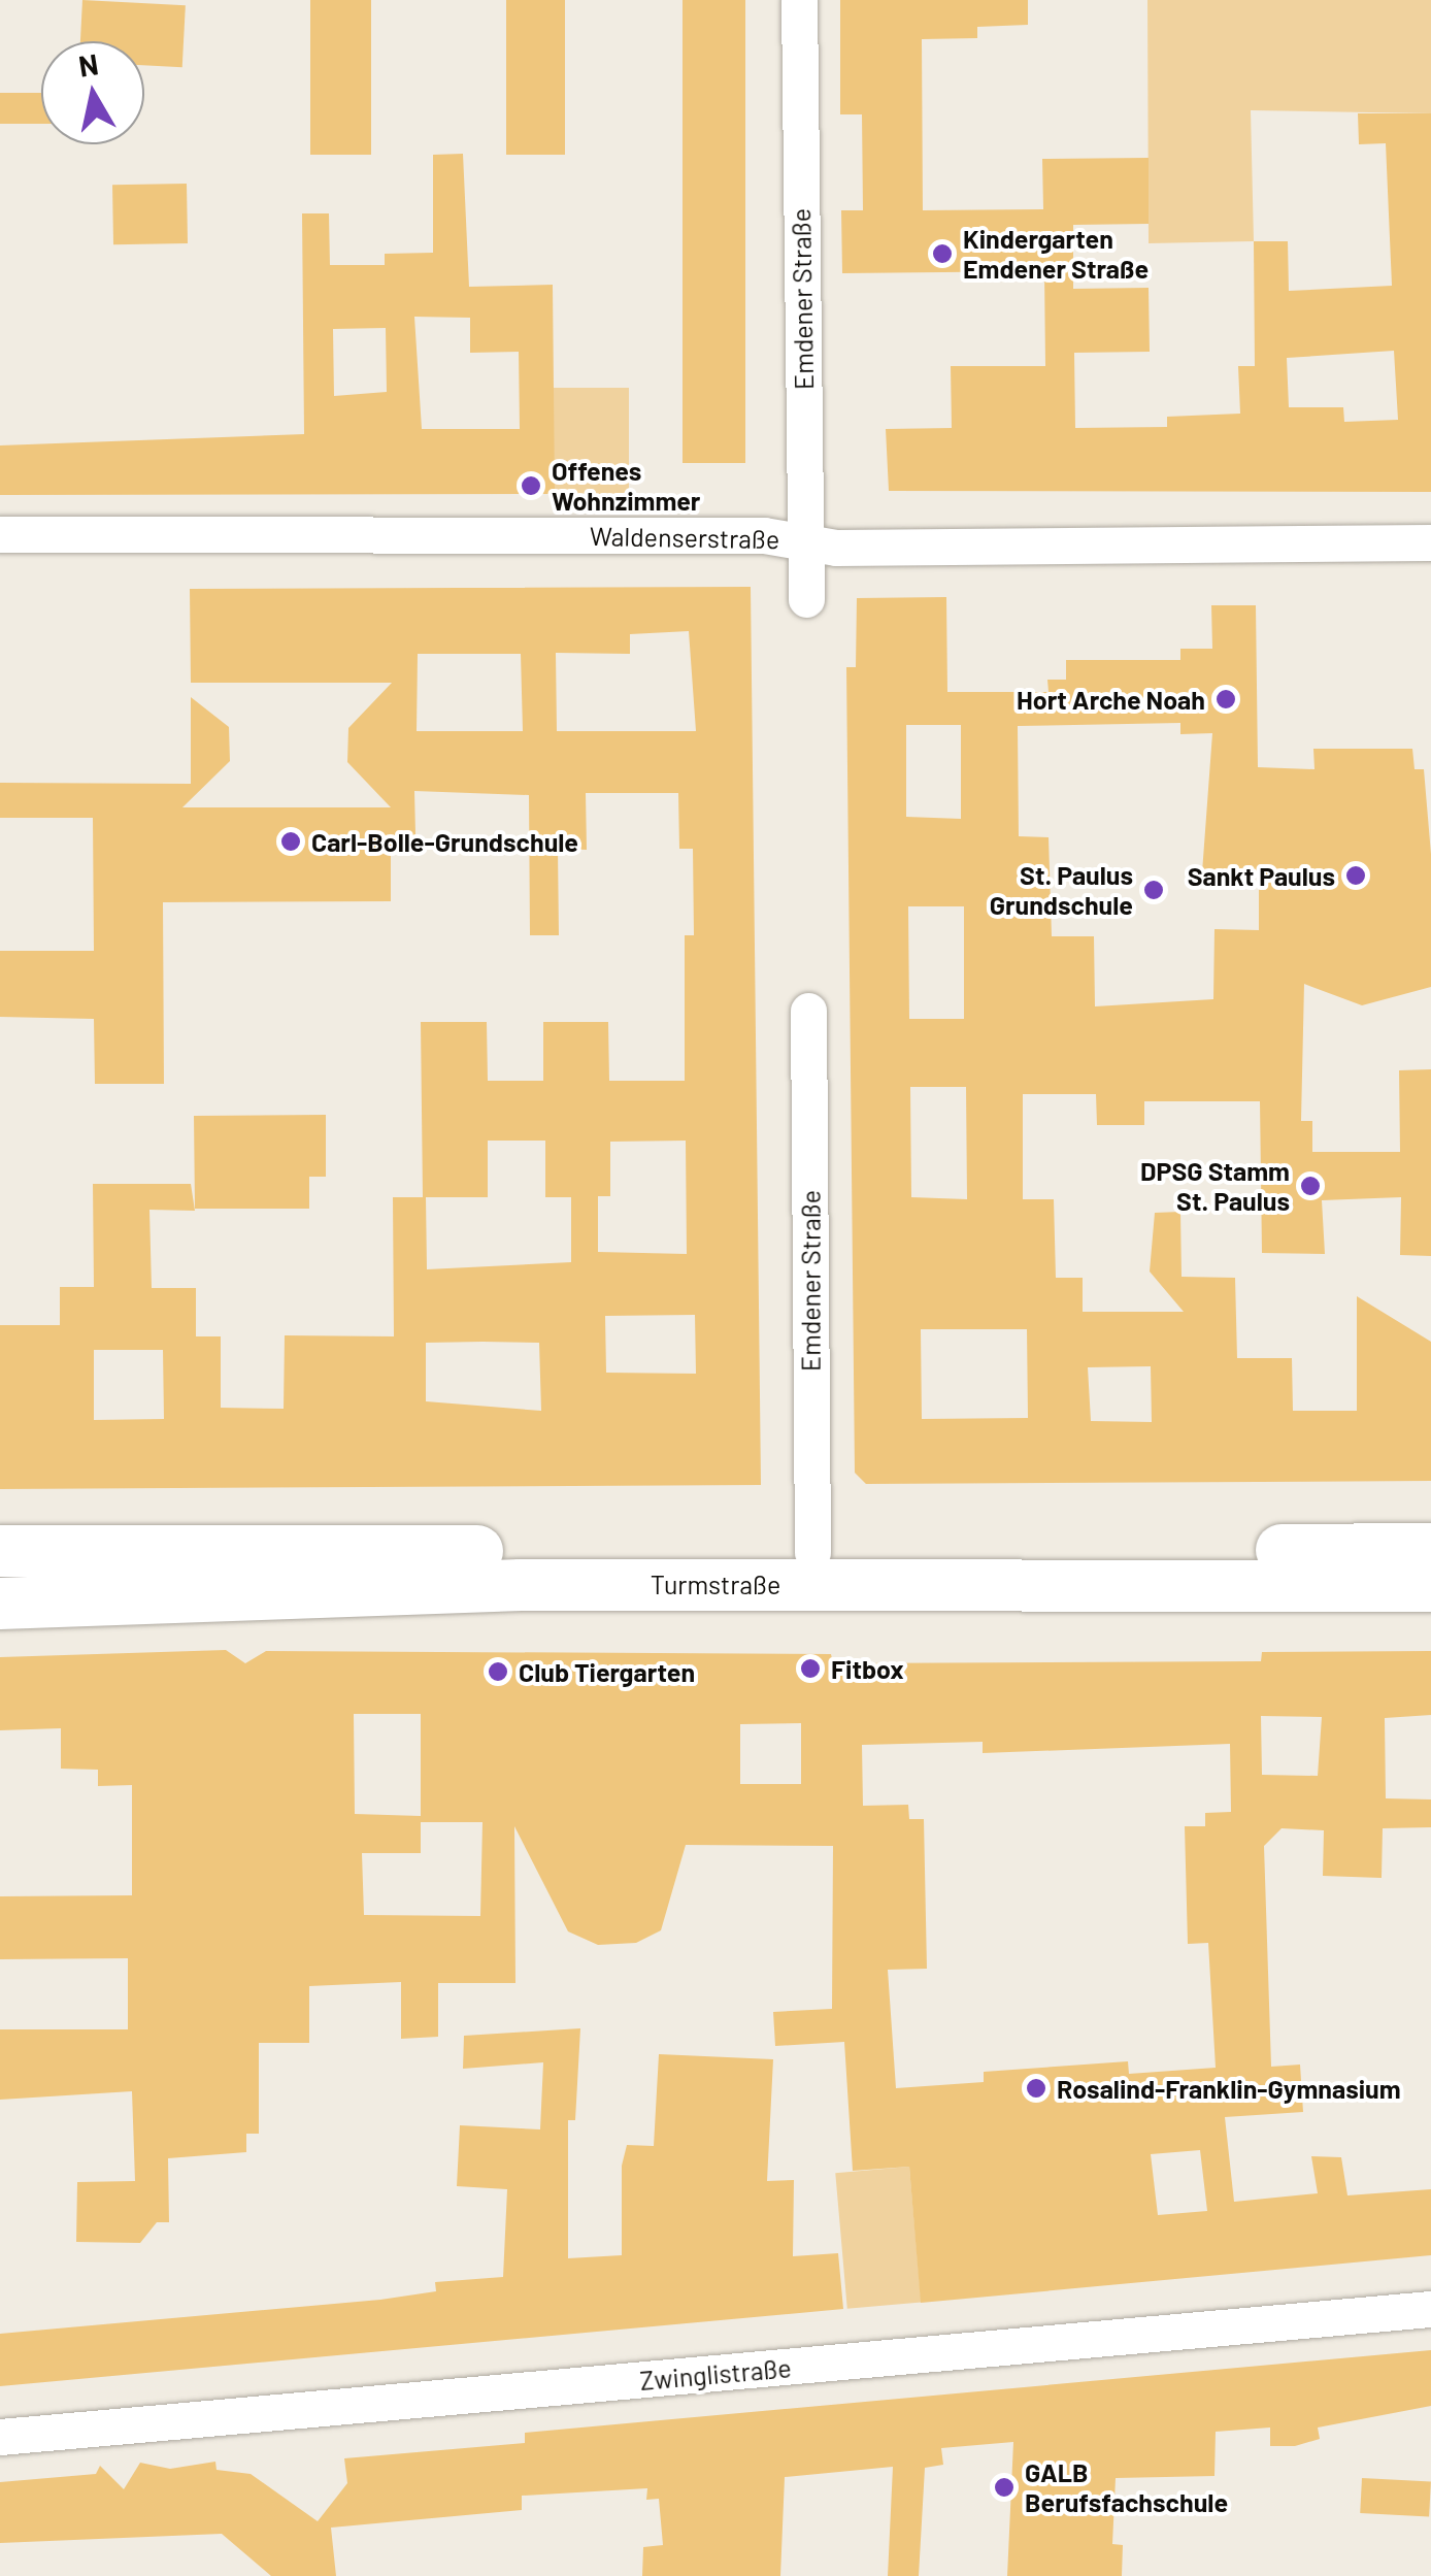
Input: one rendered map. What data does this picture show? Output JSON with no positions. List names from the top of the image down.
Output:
{
  "streets": {
    "main road": ["Turmstraße"],
    "street": ["Emdener Straße", "Waldenserstraße", "Zwinglistraße"]
  },
  "crossings": [
    ["Emdener Straße", "Waldenserstraße"],
    ["Emdener Straße", "Turmstraße"]
  ],
  "places": [
    "Kindergarten Emdener Straße",
    "Offenes Wohnzimmer",
    "Hort Arche Noah",
    "Carl-Bolle-Grundschule",
    "Sankt Paulus",
    "St. Paulus Grundschule",
    "DPSG Stamm St. Paulus",
    "Fitbox",
    "Club Tiergarten",
    "Rosalind-Franklin-Gymnasium",
    "GALB Berufsfachschule"
  ],
  "north": "top"
}
